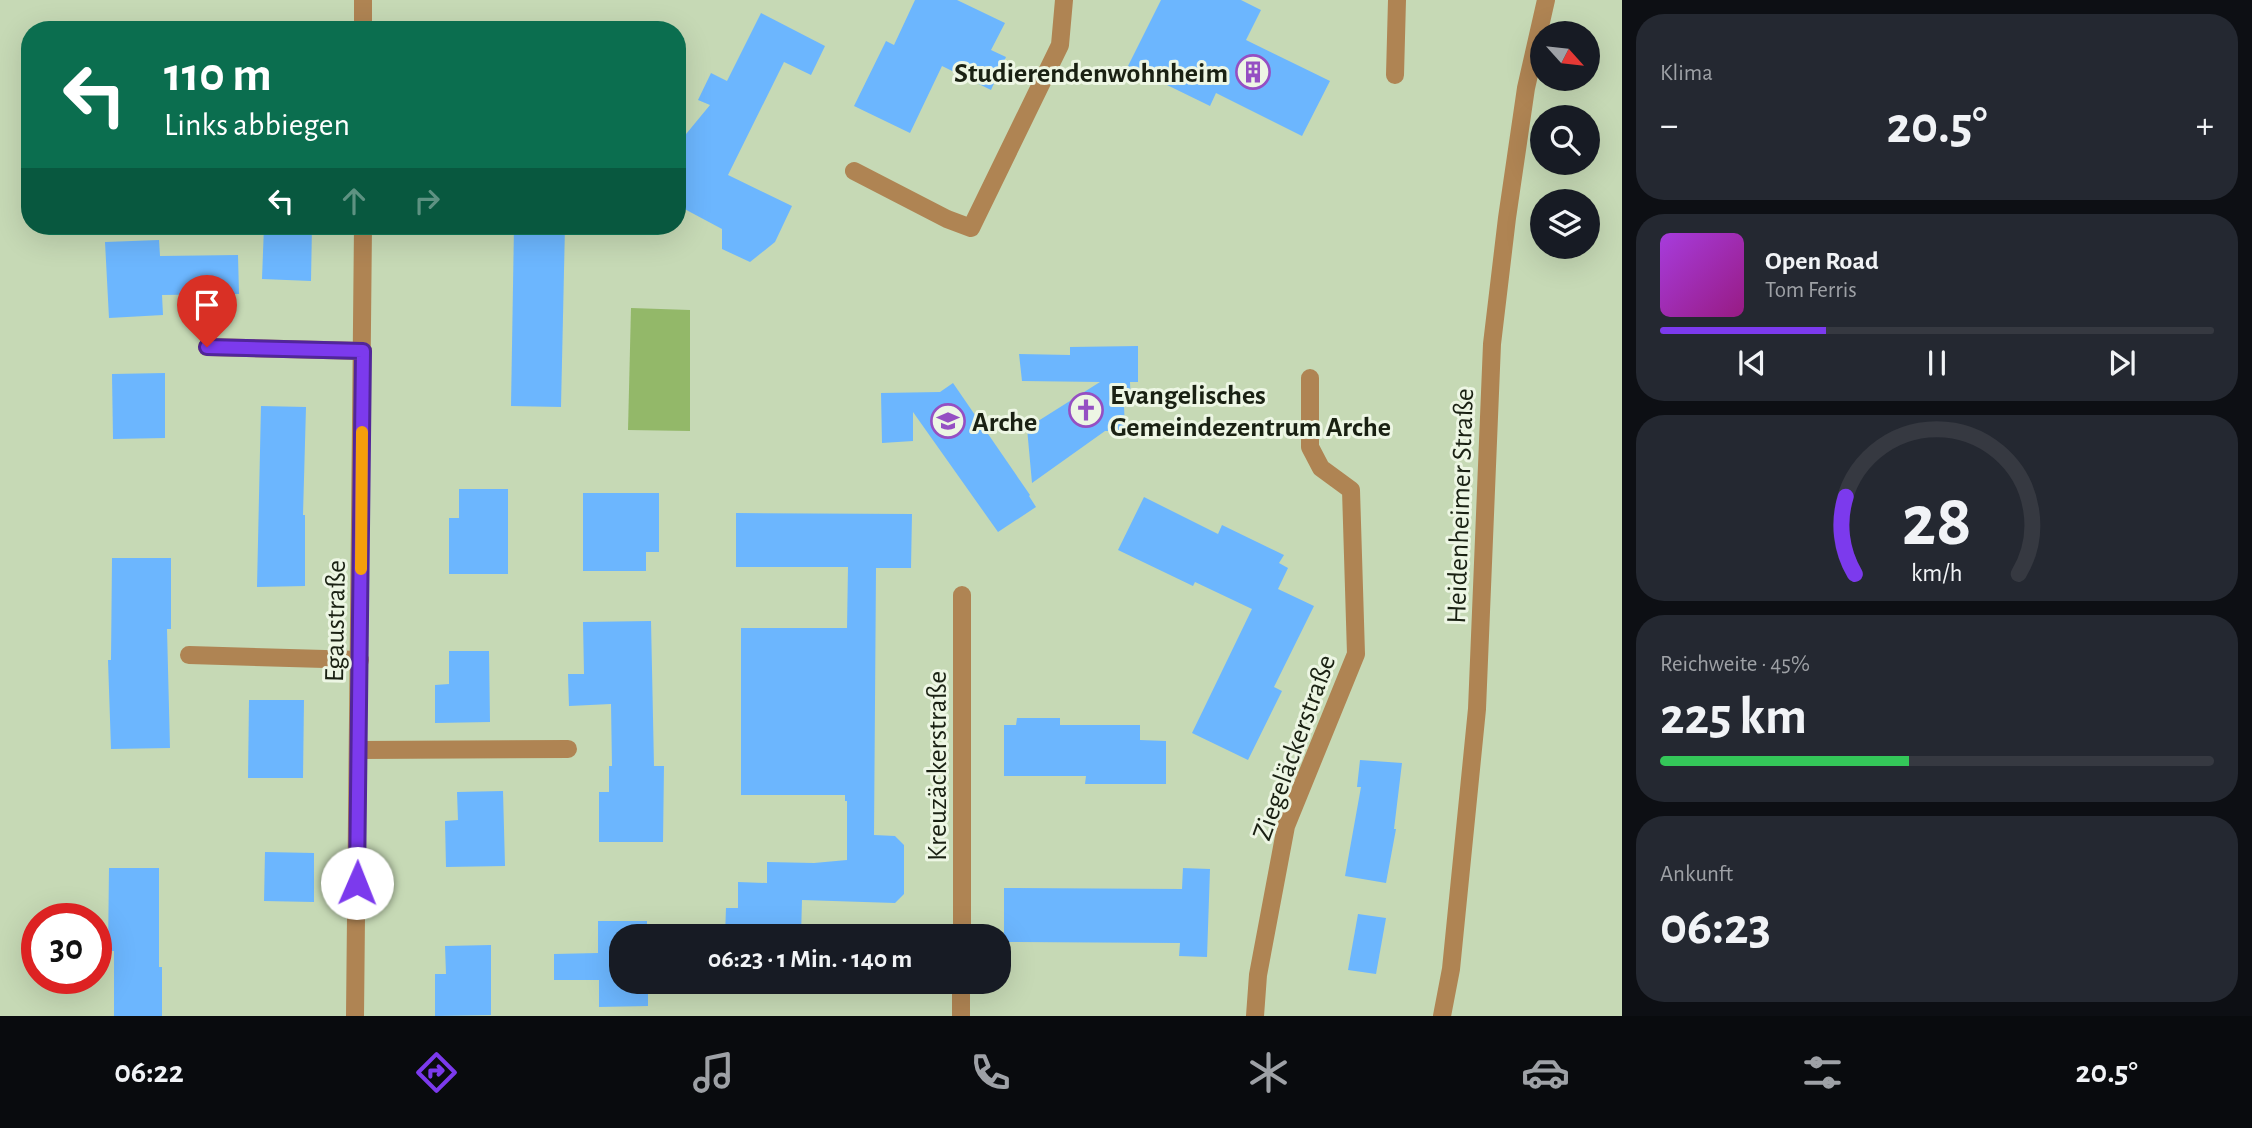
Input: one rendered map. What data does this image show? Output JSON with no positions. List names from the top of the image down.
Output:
{
  "streets": {
    "street": [
      "Heidenheimer Straße",
      "Egaustraße",
      "Ziegeläckerstraße",
      "Kreuzäckerstraße"
    ]
  },
  "places": {
    "building": ["Studierendenwohnheim"],
    "church": ["Evangelisches Gemeindezentrum Arche"],
    "school or university": ["Arche"]
  },
  "north": "bottom right",
  "page": {
    "tile": [
      "Klima",
      ["Reichweite · 45%", "225 km"],
      ["Ankunft", "06:23"]
    ],
    "turn": ["110 m", "Links abbiegen"],
    "heat": ["−", "20.5°", "+"],
    "song": ["Open Road", "Tom Ferris"],
    "limit": "30",
    "trip": "06:23 · 1 Min. · 140 m",
    "tabs": ["06:22", "20.5°"],
    "gauge": ["28", "km/h"]
  }
}
